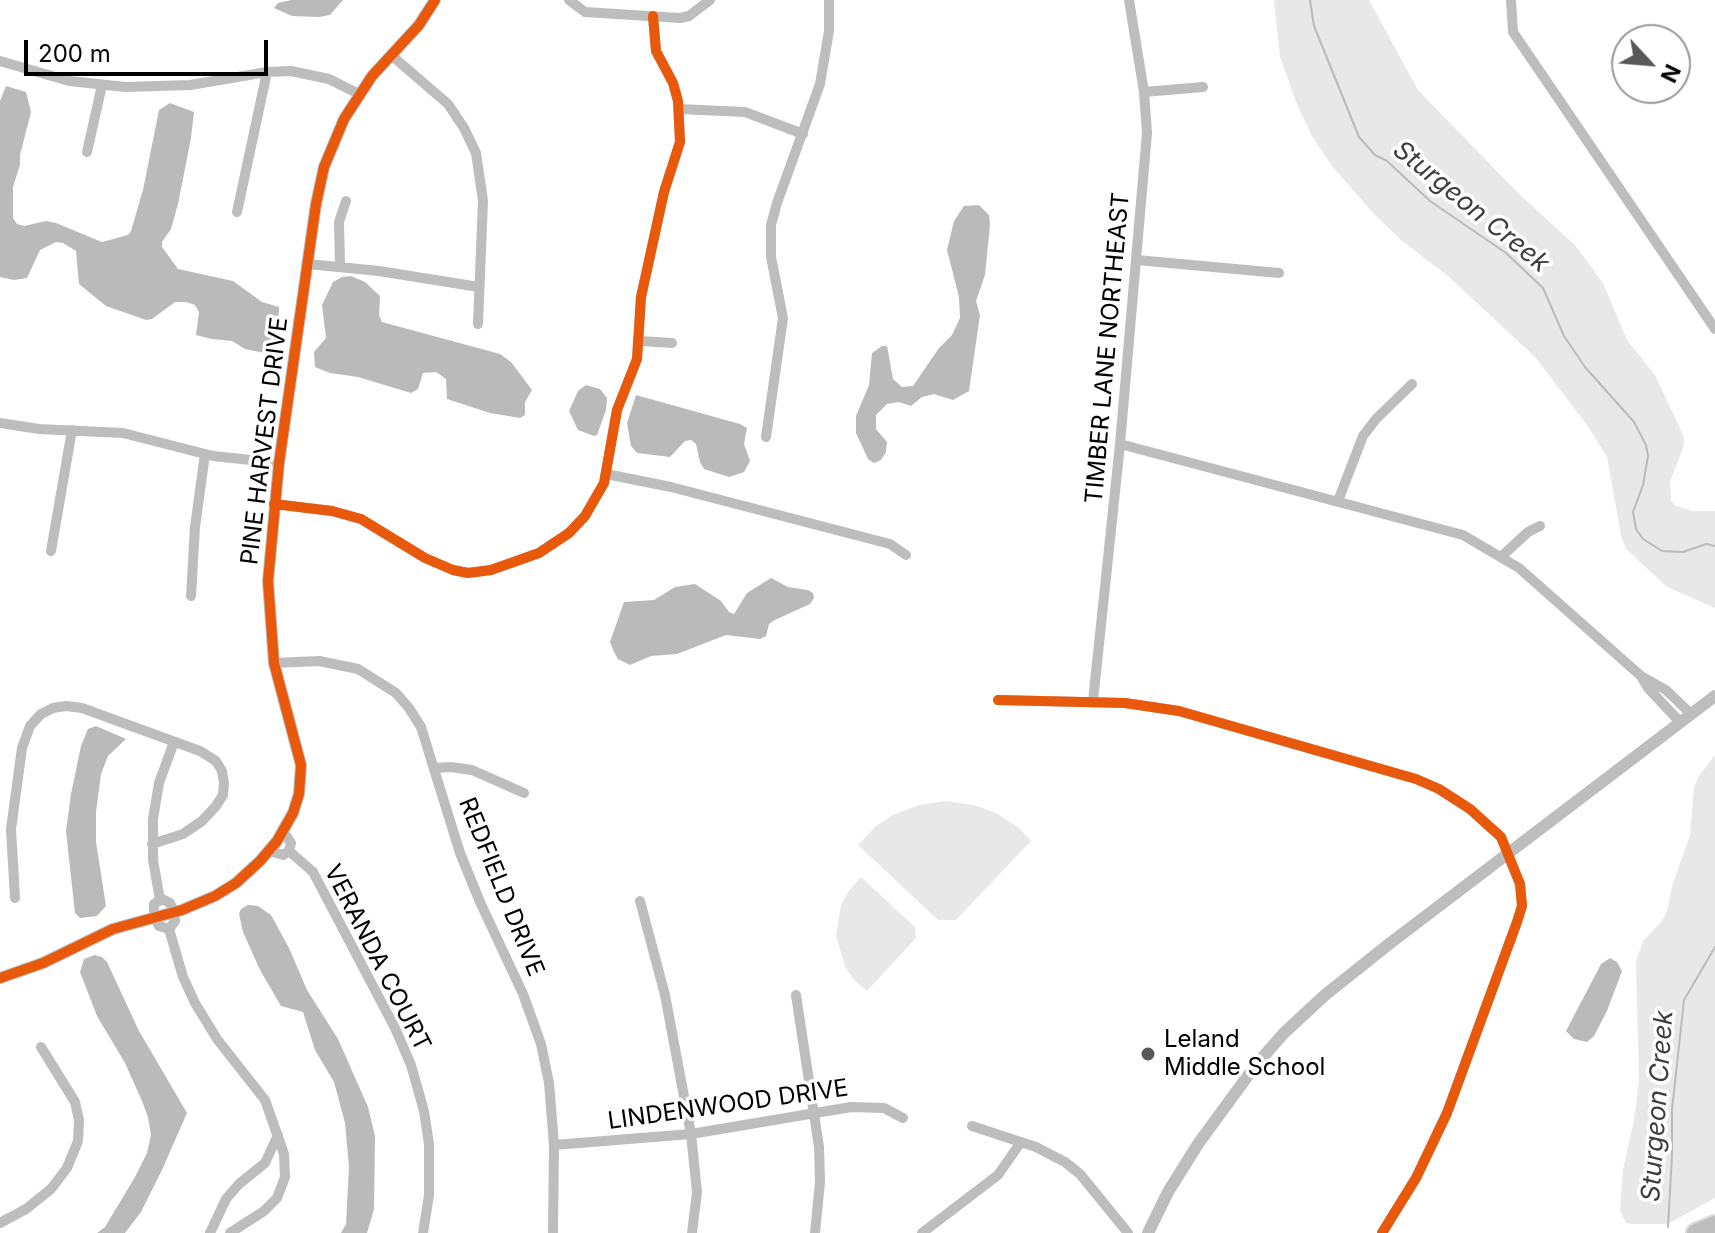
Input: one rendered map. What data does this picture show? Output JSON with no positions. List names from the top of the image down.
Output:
{
  "streets": {
    "street": [
      "TIMBER LANE NORTHEAST",
      "PINE HARVEST DRIVE",
      "REDFIELD DRIVE",
      "VERANDA COURT",
      "LINDENWOOD DRIVE"
    ]
  },
  "crossings": [
    ["PINE HARVEST DRIVE", "REDFIELD DRIVE"],
    ["PINE HARVEST DRIVE", "VERANDA COURT"],
    ["REDFIELD DRIVE", "LINDENWOOD DRIVE"]
  ],
  "water": ["Sturgeon Creek"],
  "places": ["Leland Middle School"],
  "scale_bar": "200 m",
  "north": "bottom right"
}
